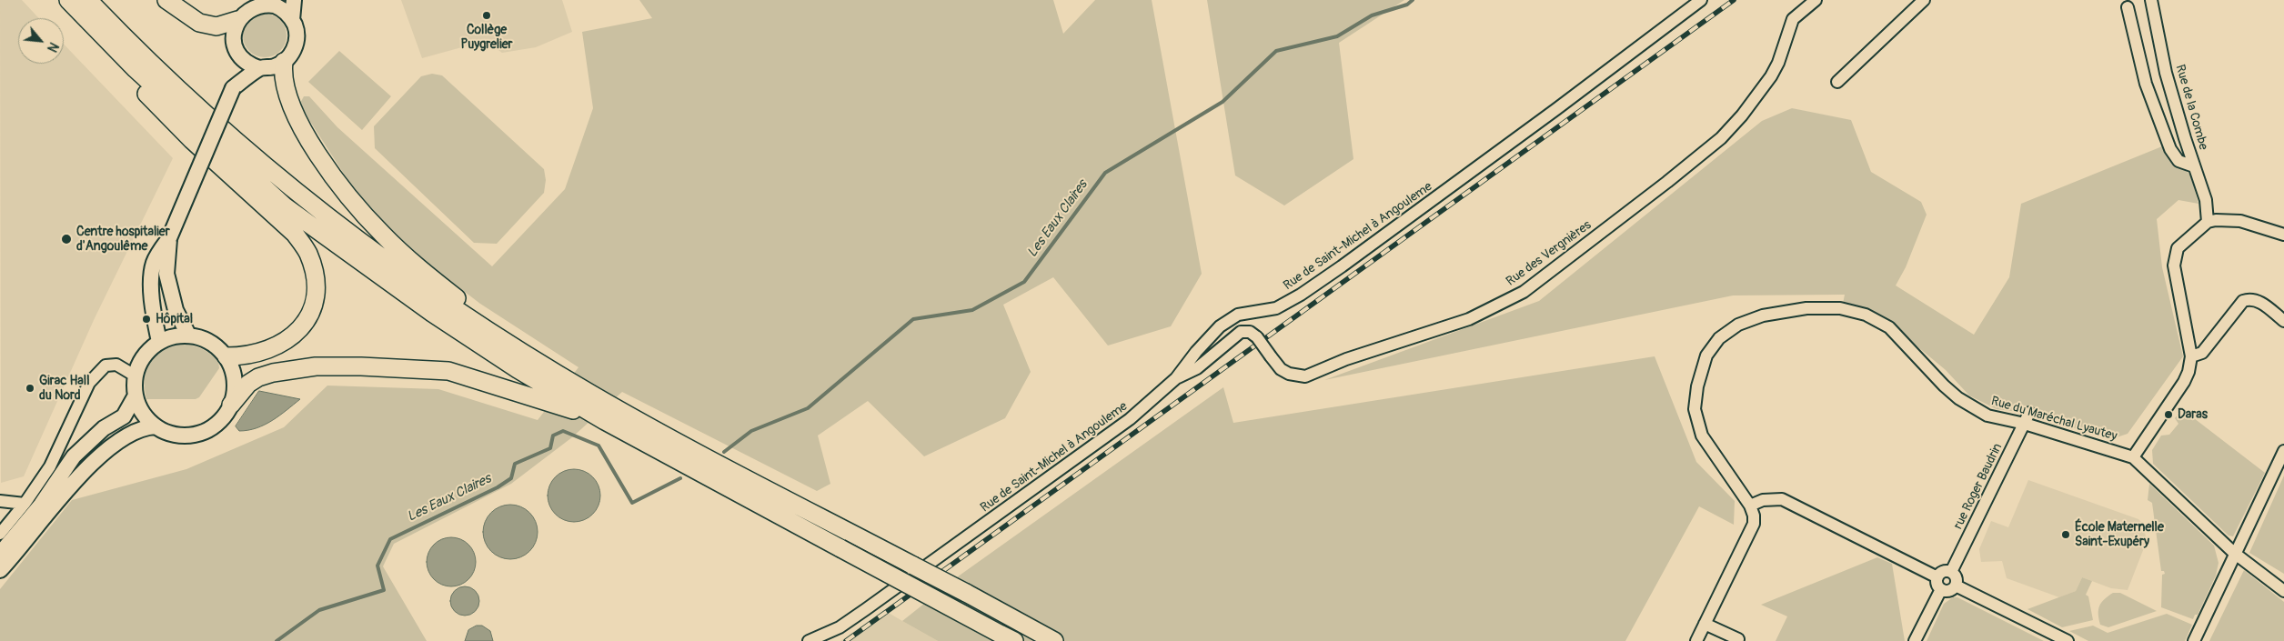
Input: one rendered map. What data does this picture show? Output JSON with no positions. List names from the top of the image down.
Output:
{
  "streets": {
    "street": [
      "Rue de la Combe",
      "Rue de Saint-Michel à Angouleme",
      "Rue des Vergnières",
      "Rue du Maréchal Lyautey",
      "rue Roger Baudrin"
    ]
  },
  "crossings": [
    ["Rue de Saint-Michel à Angouleme", "Rue des Vergnières"],
    ["Rue du Maréchal Lyautey", "rue Roger Baudrin"]
  ],
  "water": ["Les Eaux Claires"],
  "places": [
    "Collège Puygrelier",
    "Centre hospitalier d'Angoulême",
    "Hôpital",
    "Girac Hall du Nord",
    "Daras",
    "École Maternelle Saint-Exupéry"
  ],
  "north": "bottom right"
}
